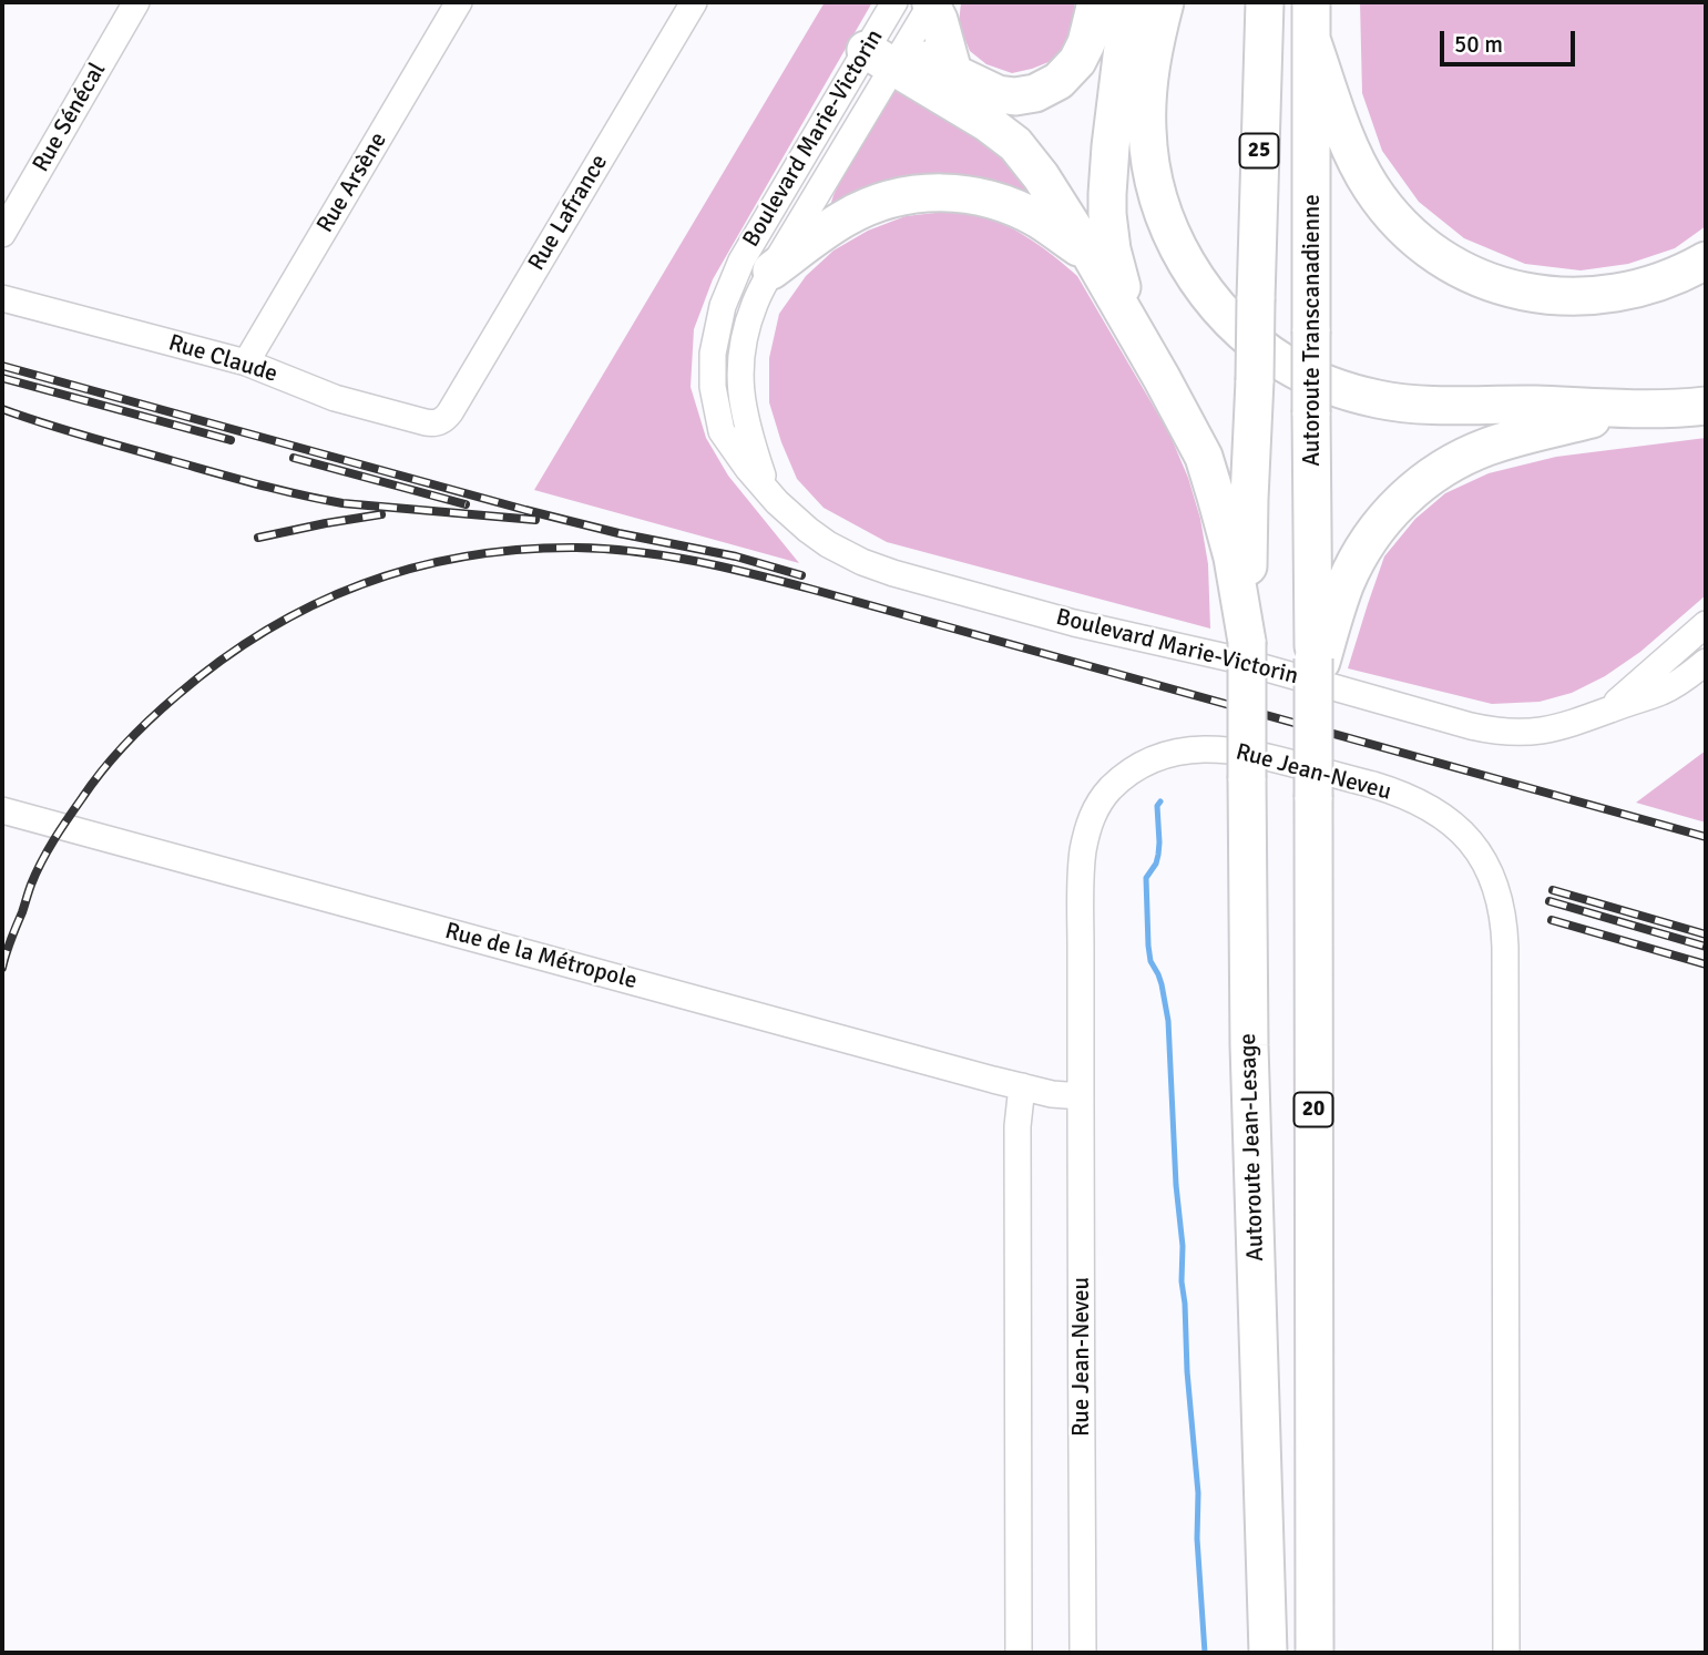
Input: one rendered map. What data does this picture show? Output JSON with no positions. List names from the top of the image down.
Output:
{
  "streets": {
    "highway": [
      "25",
      "Autoroute Transcanadienne",
      "20",
      "Autoroute Jean-Lesage"
    ],
    "street": [
      "Rue Sénécal",
      "Boulevard Marie-Victorin",
      "Rue Arsène",
      "Rue Lafrance",
      "Rue Claude",
      "Rue Jean-Neveu",
      "Rue de la Métropole"
    ]
  },
  "crossings": [
    ["25", "Autoroute Jean-Lesage"],
    ["Rue Arsène", "Rue Claude"],
    ["Rue Lafrance", "Rue Claude"],
    ["Autoroute Transcanadienne", "20"],
    ["Rue Jean-Neveu", "Rue de la Métropole"]
  ],
  "scale_bar": "50 m"
}
